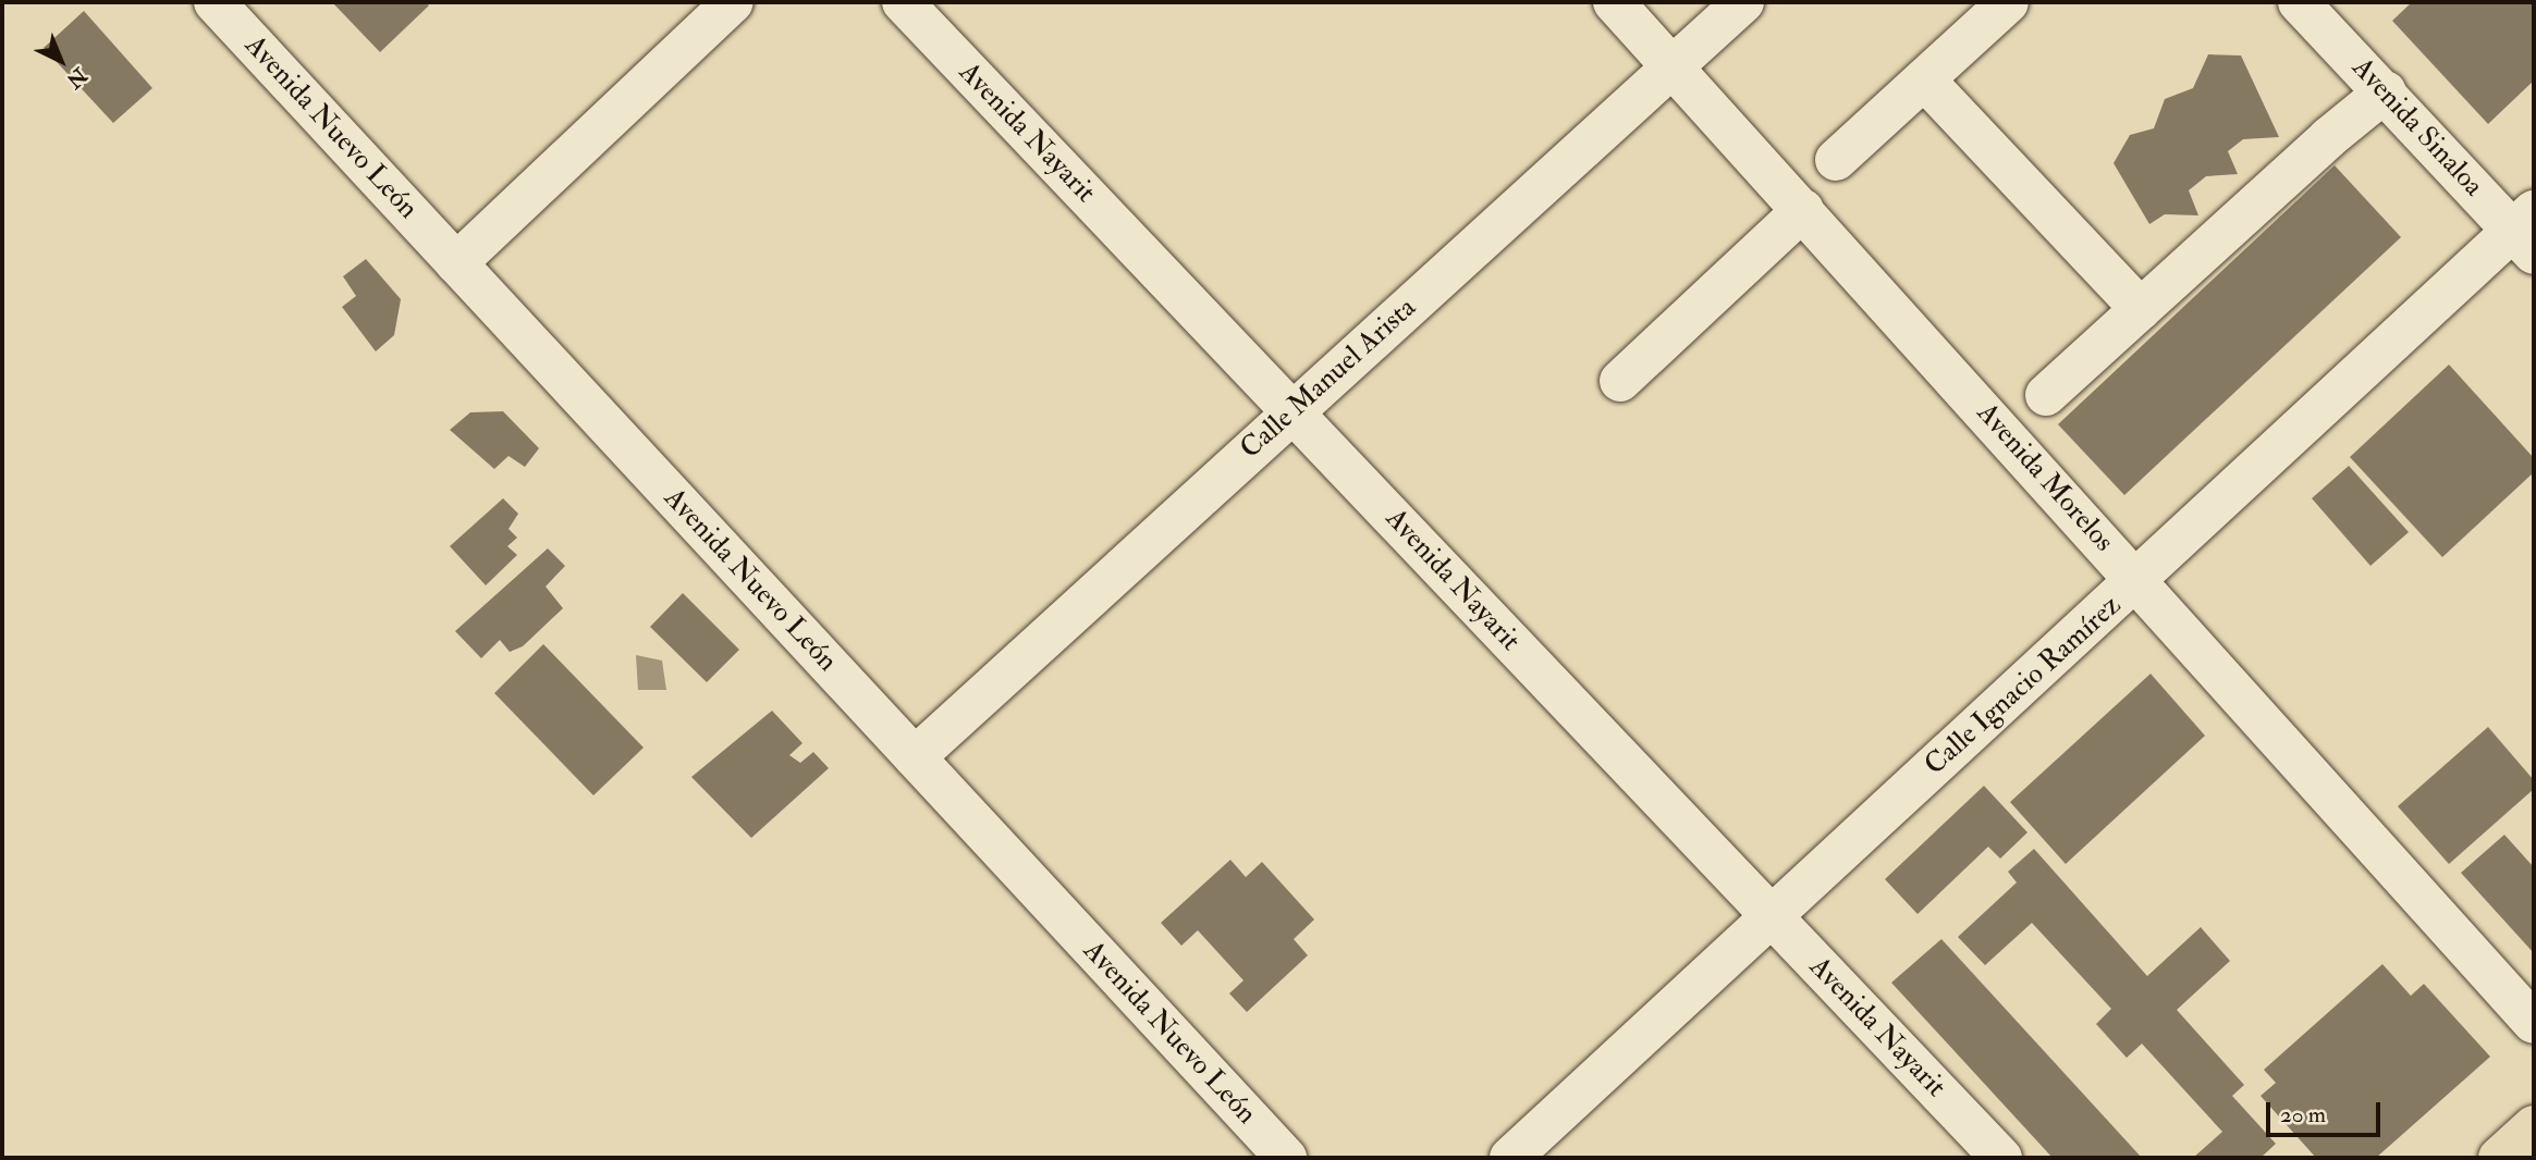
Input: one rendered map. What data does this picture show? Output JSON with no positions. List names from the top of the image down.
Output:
{
  "streets": {
    "street": [
      "Avenida Nuevo León",
      "Avenida Sinaloa",
      "Avenida Nayarit",
      "Calle Manuel Arista",
      "Avenida Morelos",
      "Calle Ignacio Ramírez"
    ]
  },
  "crossings": [
    ["Avenida Nuevo León", "Calle Manuel Arista"],
    ["Avenida Sinaloa", "Calle Ignacio Ramírez"],
    ["Avenida Nayarit", "Calle Manuel Arista"],
    ["Avenida Nayarit", "Calle Ignacio Ramírez"],
    ["Calle Manuel Arista", "Avenida Morelos"],
    ["Avenida Morelos", "Calle Ignacio Ramírez"]
  ],
  "scale_bar": "20 m",
  "north": "bottom right"
}
